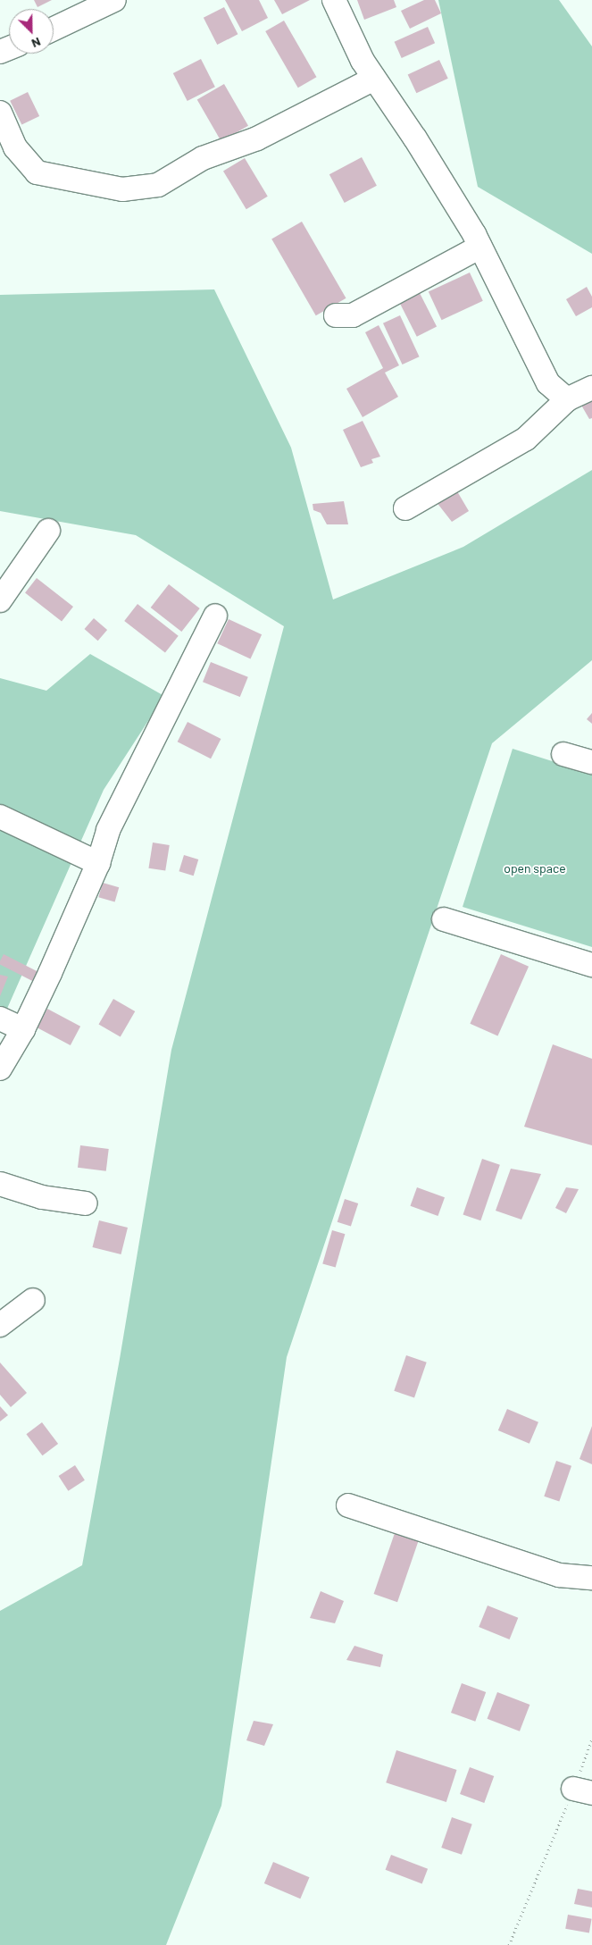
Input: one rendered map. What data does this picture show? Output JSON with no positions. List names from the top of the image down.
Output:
{
  "parks": ["open space"],
  "north": "bottom right"
}
